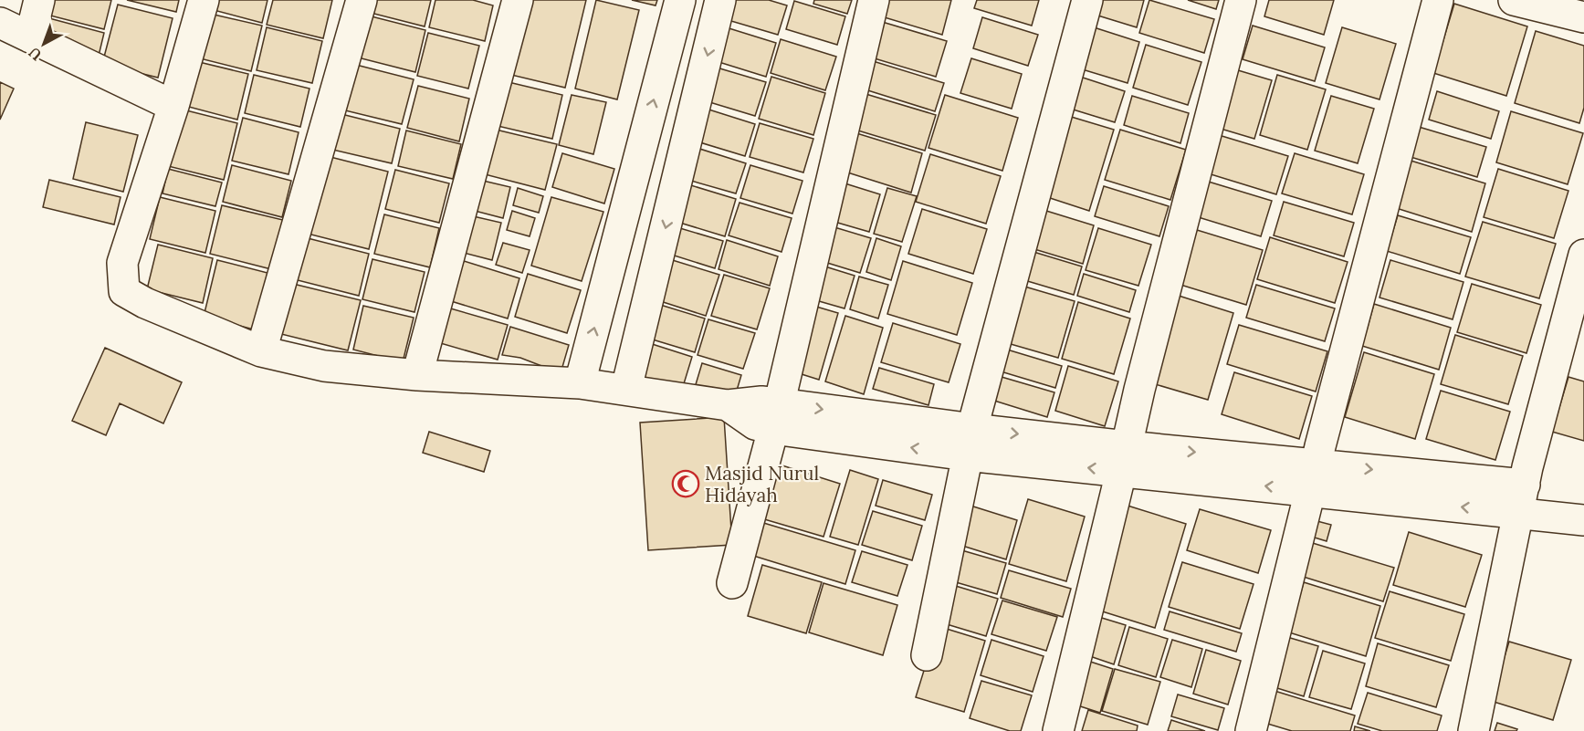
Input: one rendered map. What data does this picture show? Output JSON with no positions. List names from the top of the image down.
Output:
{
  "places": {
    "mosque": ["Masjid Nurul Hidayah"]
  },
  "north": "bottom left"
}
